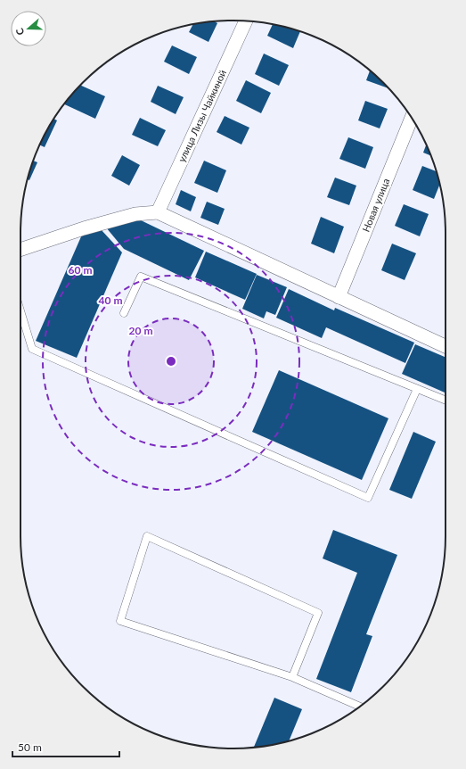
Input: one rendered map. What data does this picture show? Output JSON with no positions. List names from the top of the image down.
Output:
{
  "streets": {
    "street": ["улица Лизы Чайкиной", "Новая улица"]
  },
  "scale_bar": "50 m",
  "north": "left",
  "rings": ["60 m", "40 m", "20 m"]
}
